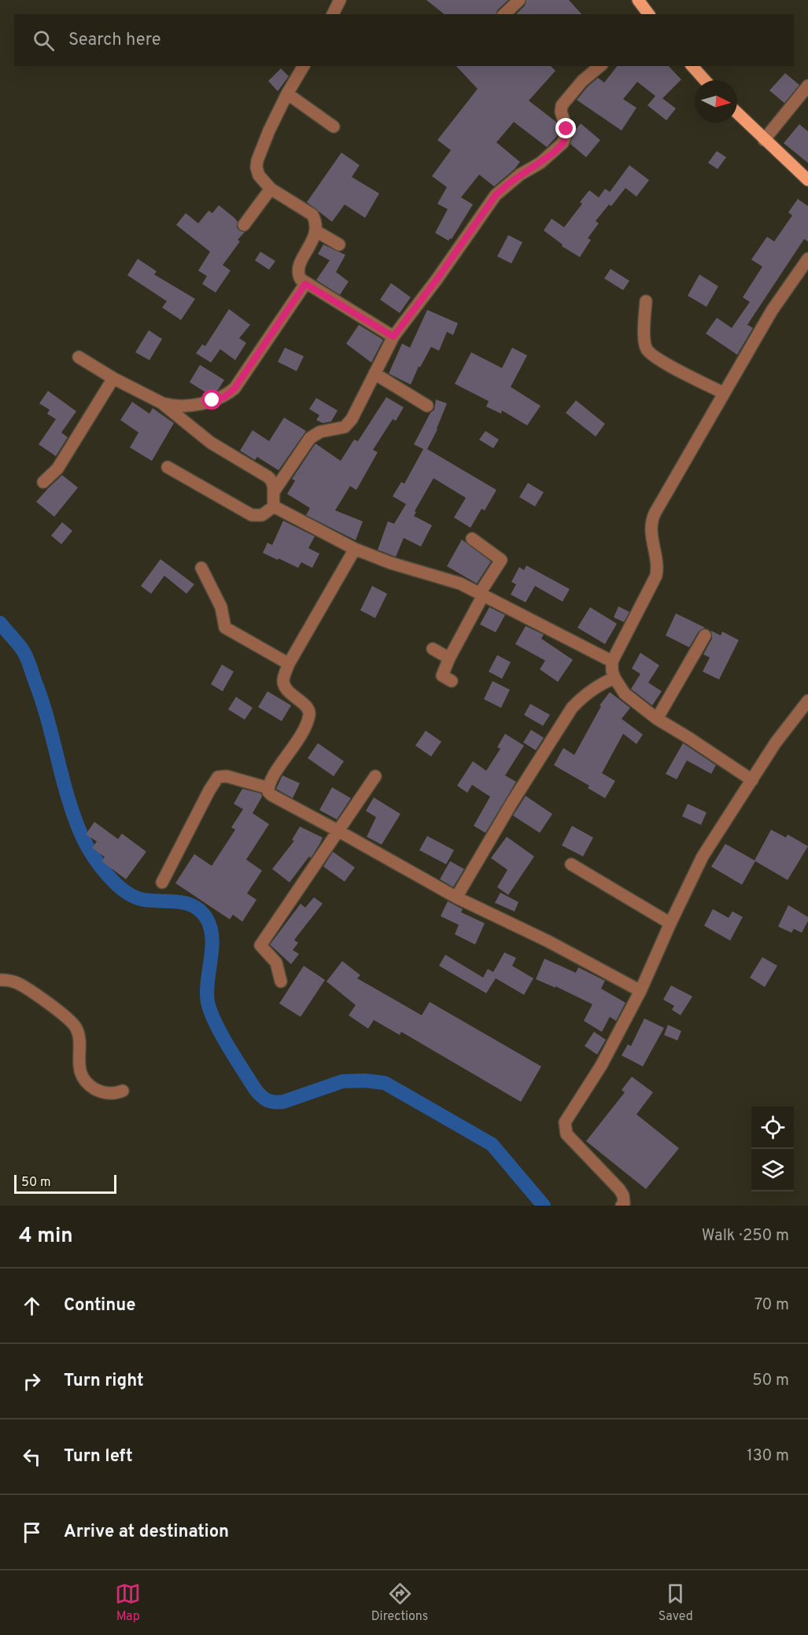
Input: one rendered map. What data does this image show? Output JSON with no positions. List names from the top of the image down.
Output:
{
  "scale_bar": "50 m",
  "north": "right",
  "page": {
    "search": "Search here",
    "scale": "50 m",
    "heading": ["4 min", "Walk · 250 m"],
    "list": [
      ["Continue", "70 m"],
      ["Turn right", "50 m"],
      ["Turn left", "130 m"],
      "Arrive at destination"
    ],
    "nav": ["Map", "Directions", "Saved"]
  }
}
